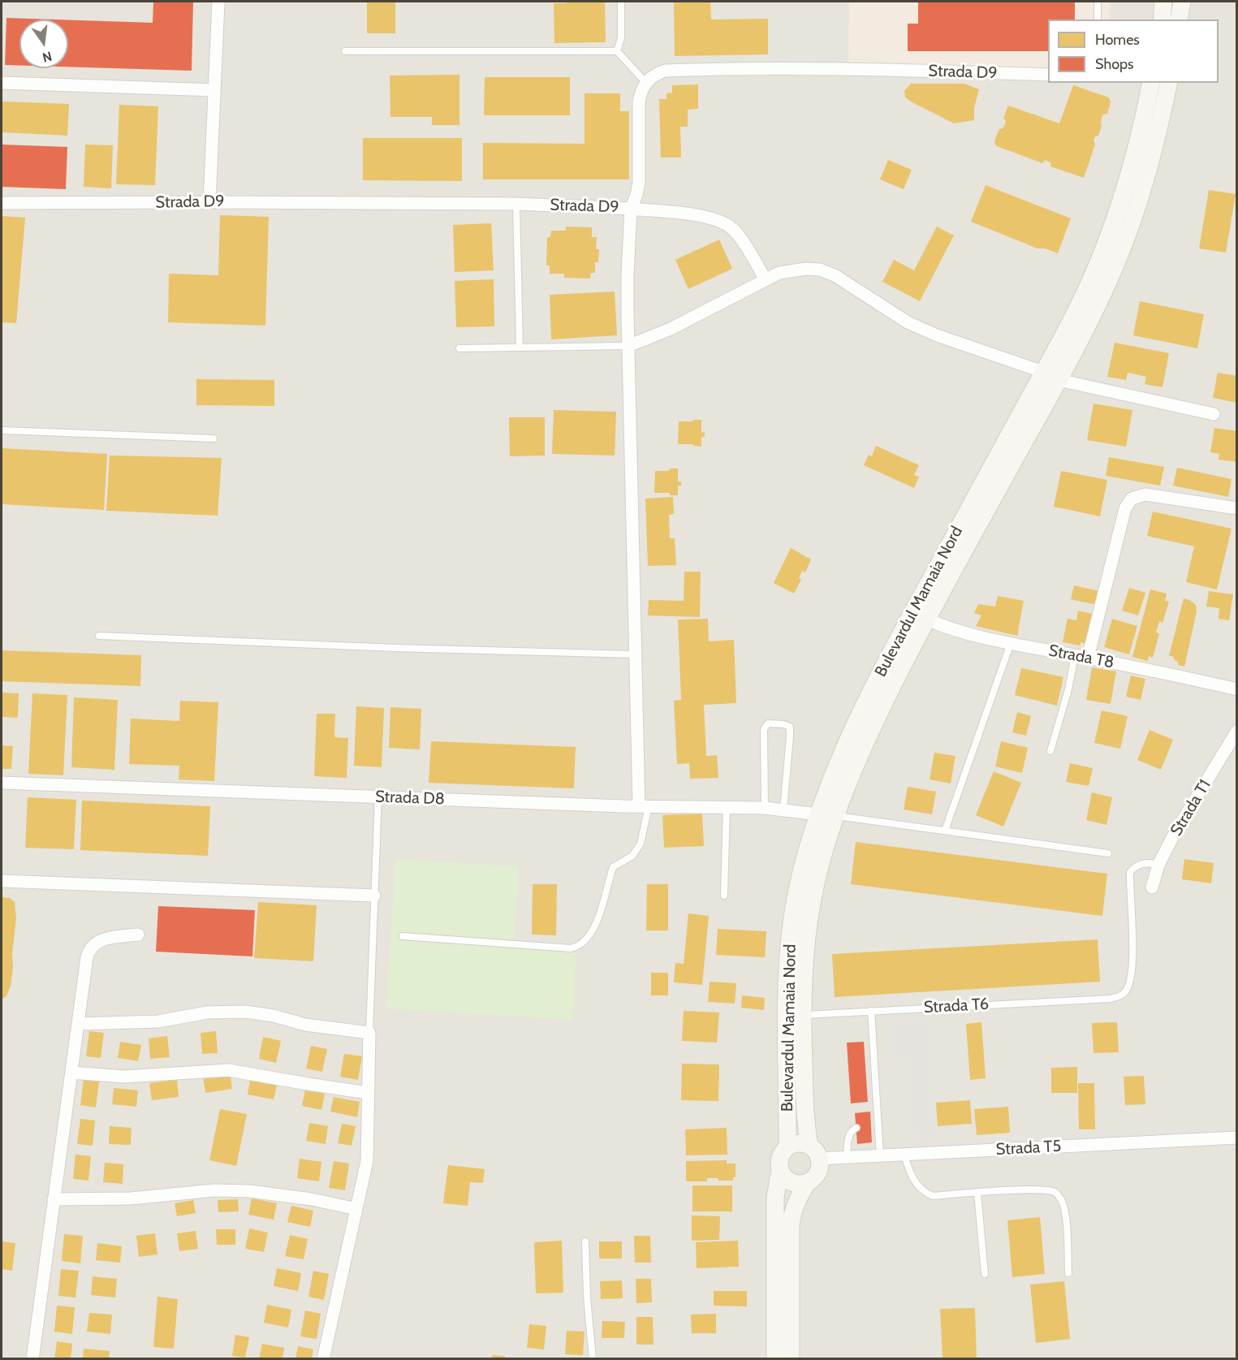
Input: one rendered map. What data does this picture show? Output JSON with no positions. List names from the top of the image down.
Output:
{
  "streets": {
    "main road": ["Bulevardul Mamaia Nord"],
    "street": [
      "Strada D9",
      "Strada T8",
      "Strada D8",
      "Strada T1",
      "Strada T5"
    ],
    "lane": ["Strada T6"]
  },
  "crossings": [
    ["Bulevardul Mamaia Nord", "Strada T8"],
    ["Bulevardul Mamaia Nord", "Strada D8"],
    ["Bulevardul Mamaia Nord", "Strada T6"],
    ["Bulevardul Mamaia Nord", "Strada T5"],
    ["Strada T1", "Strada T6"]
  ],
  "legend": ["Homes", "Shops"],
  "north": "bottom"
}
